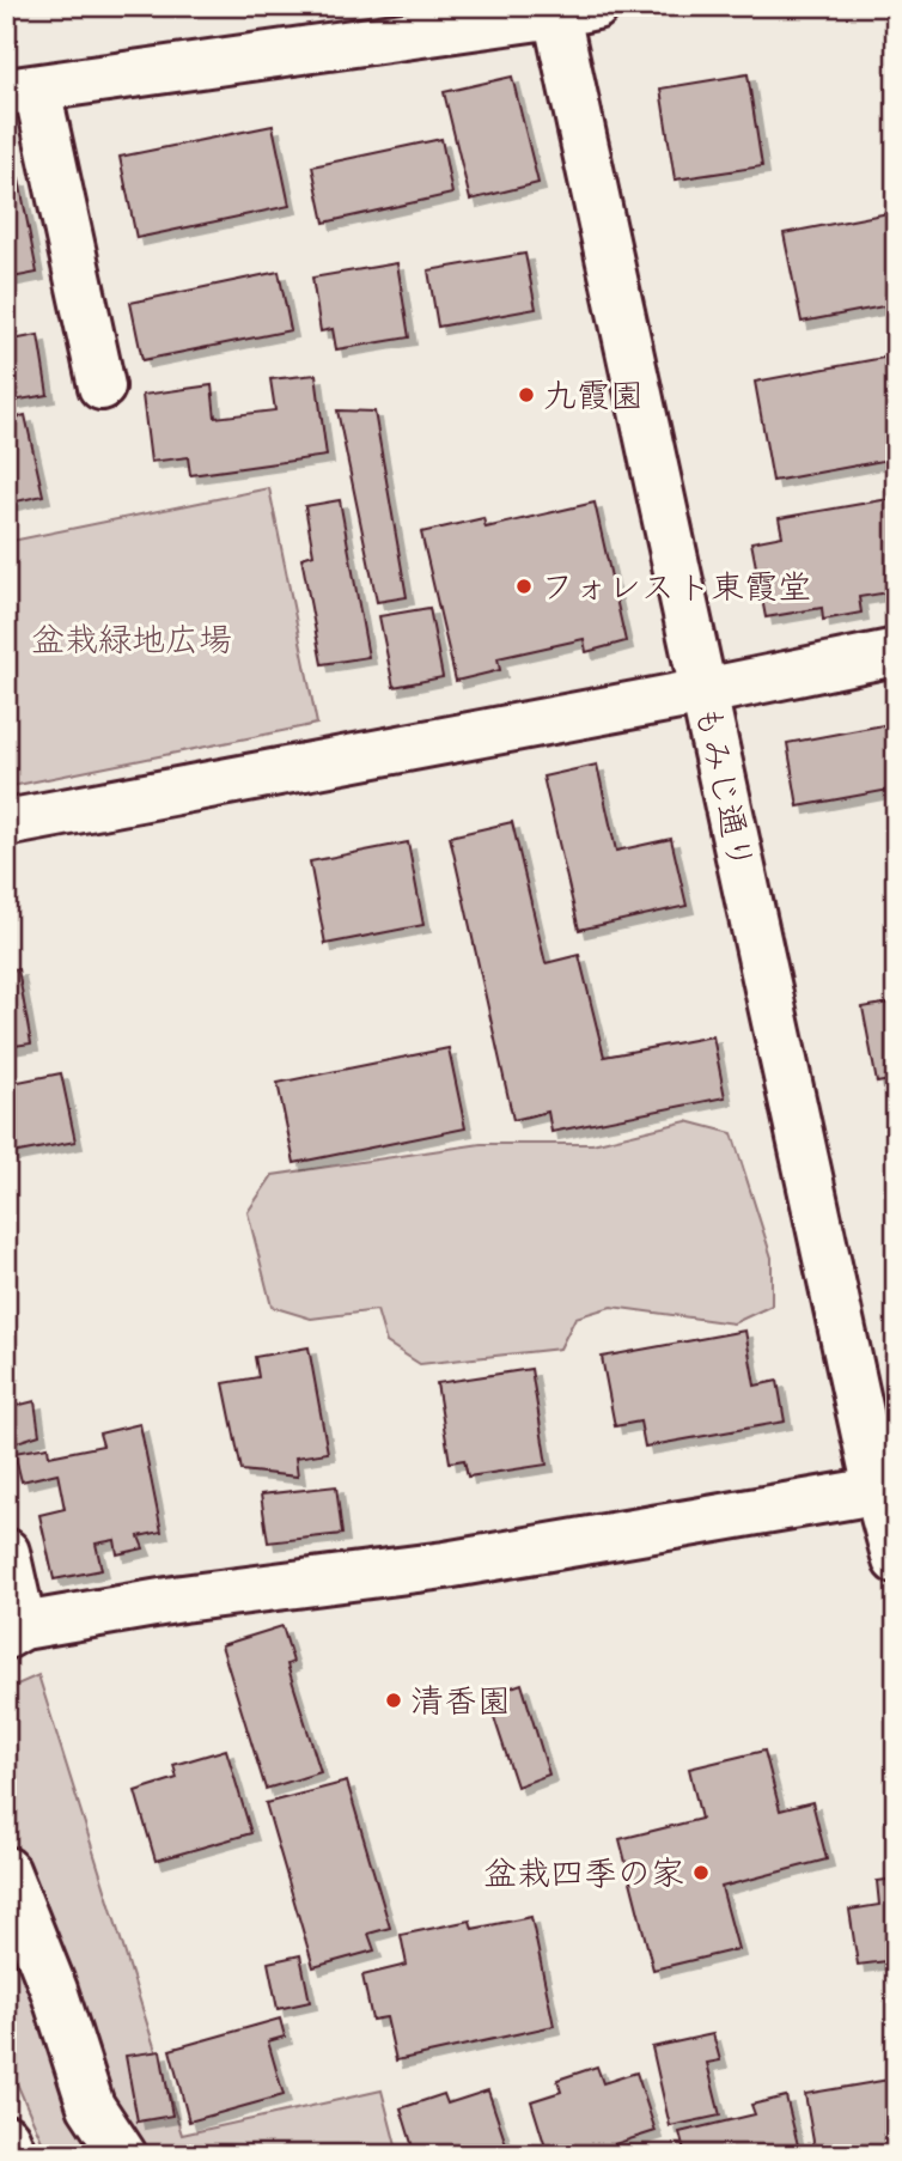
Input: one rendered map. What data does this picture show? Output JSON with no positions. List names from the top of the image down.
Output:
{
  "streets": {
    "street": ["もみじ通り"]
  },
  "parks": ["盆栽緑地広場"],
  "places": [
    "九霞園",
    "フォレスト東霞堂",
    "清香園",
    "盆栽四季の家"
  ]
}
